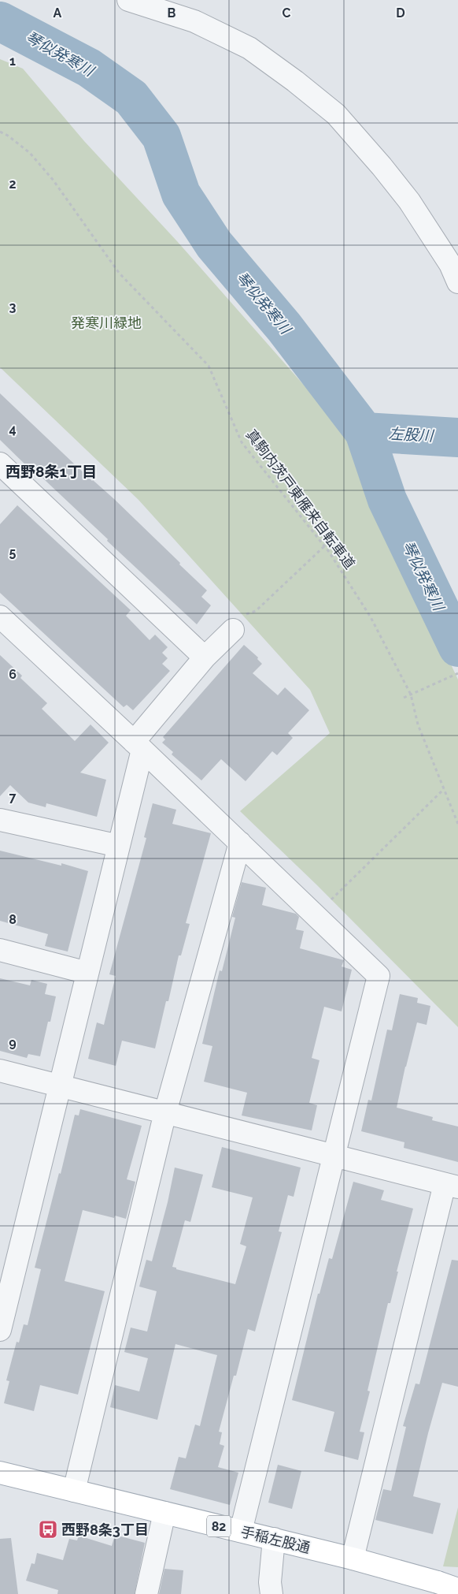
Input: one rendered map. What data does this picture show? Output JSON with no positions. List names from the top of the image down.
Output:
{
  "streets": {
    "main road": ["82", "手稲左股通"],
    "path": ["真駒内茨戸東雁来自転車道"]
  },
  "districts": ["西野8条1丁目"],
  "water": ["琴似発寒川", "左股川"],
  "parks": ["発寒川緑地"],
  "places": {
    "bus stop": ["西野8条3丁目"]
  },
  "grid": {
    "columns": [
      "A",
      "B",
      "C",
      "D"
    ],
    "rows": [
      "1",
      "2",
      "3",
      "4",
      "5",
      "6",
      "7",
      "8",
      "9"
    ]
  }
}
